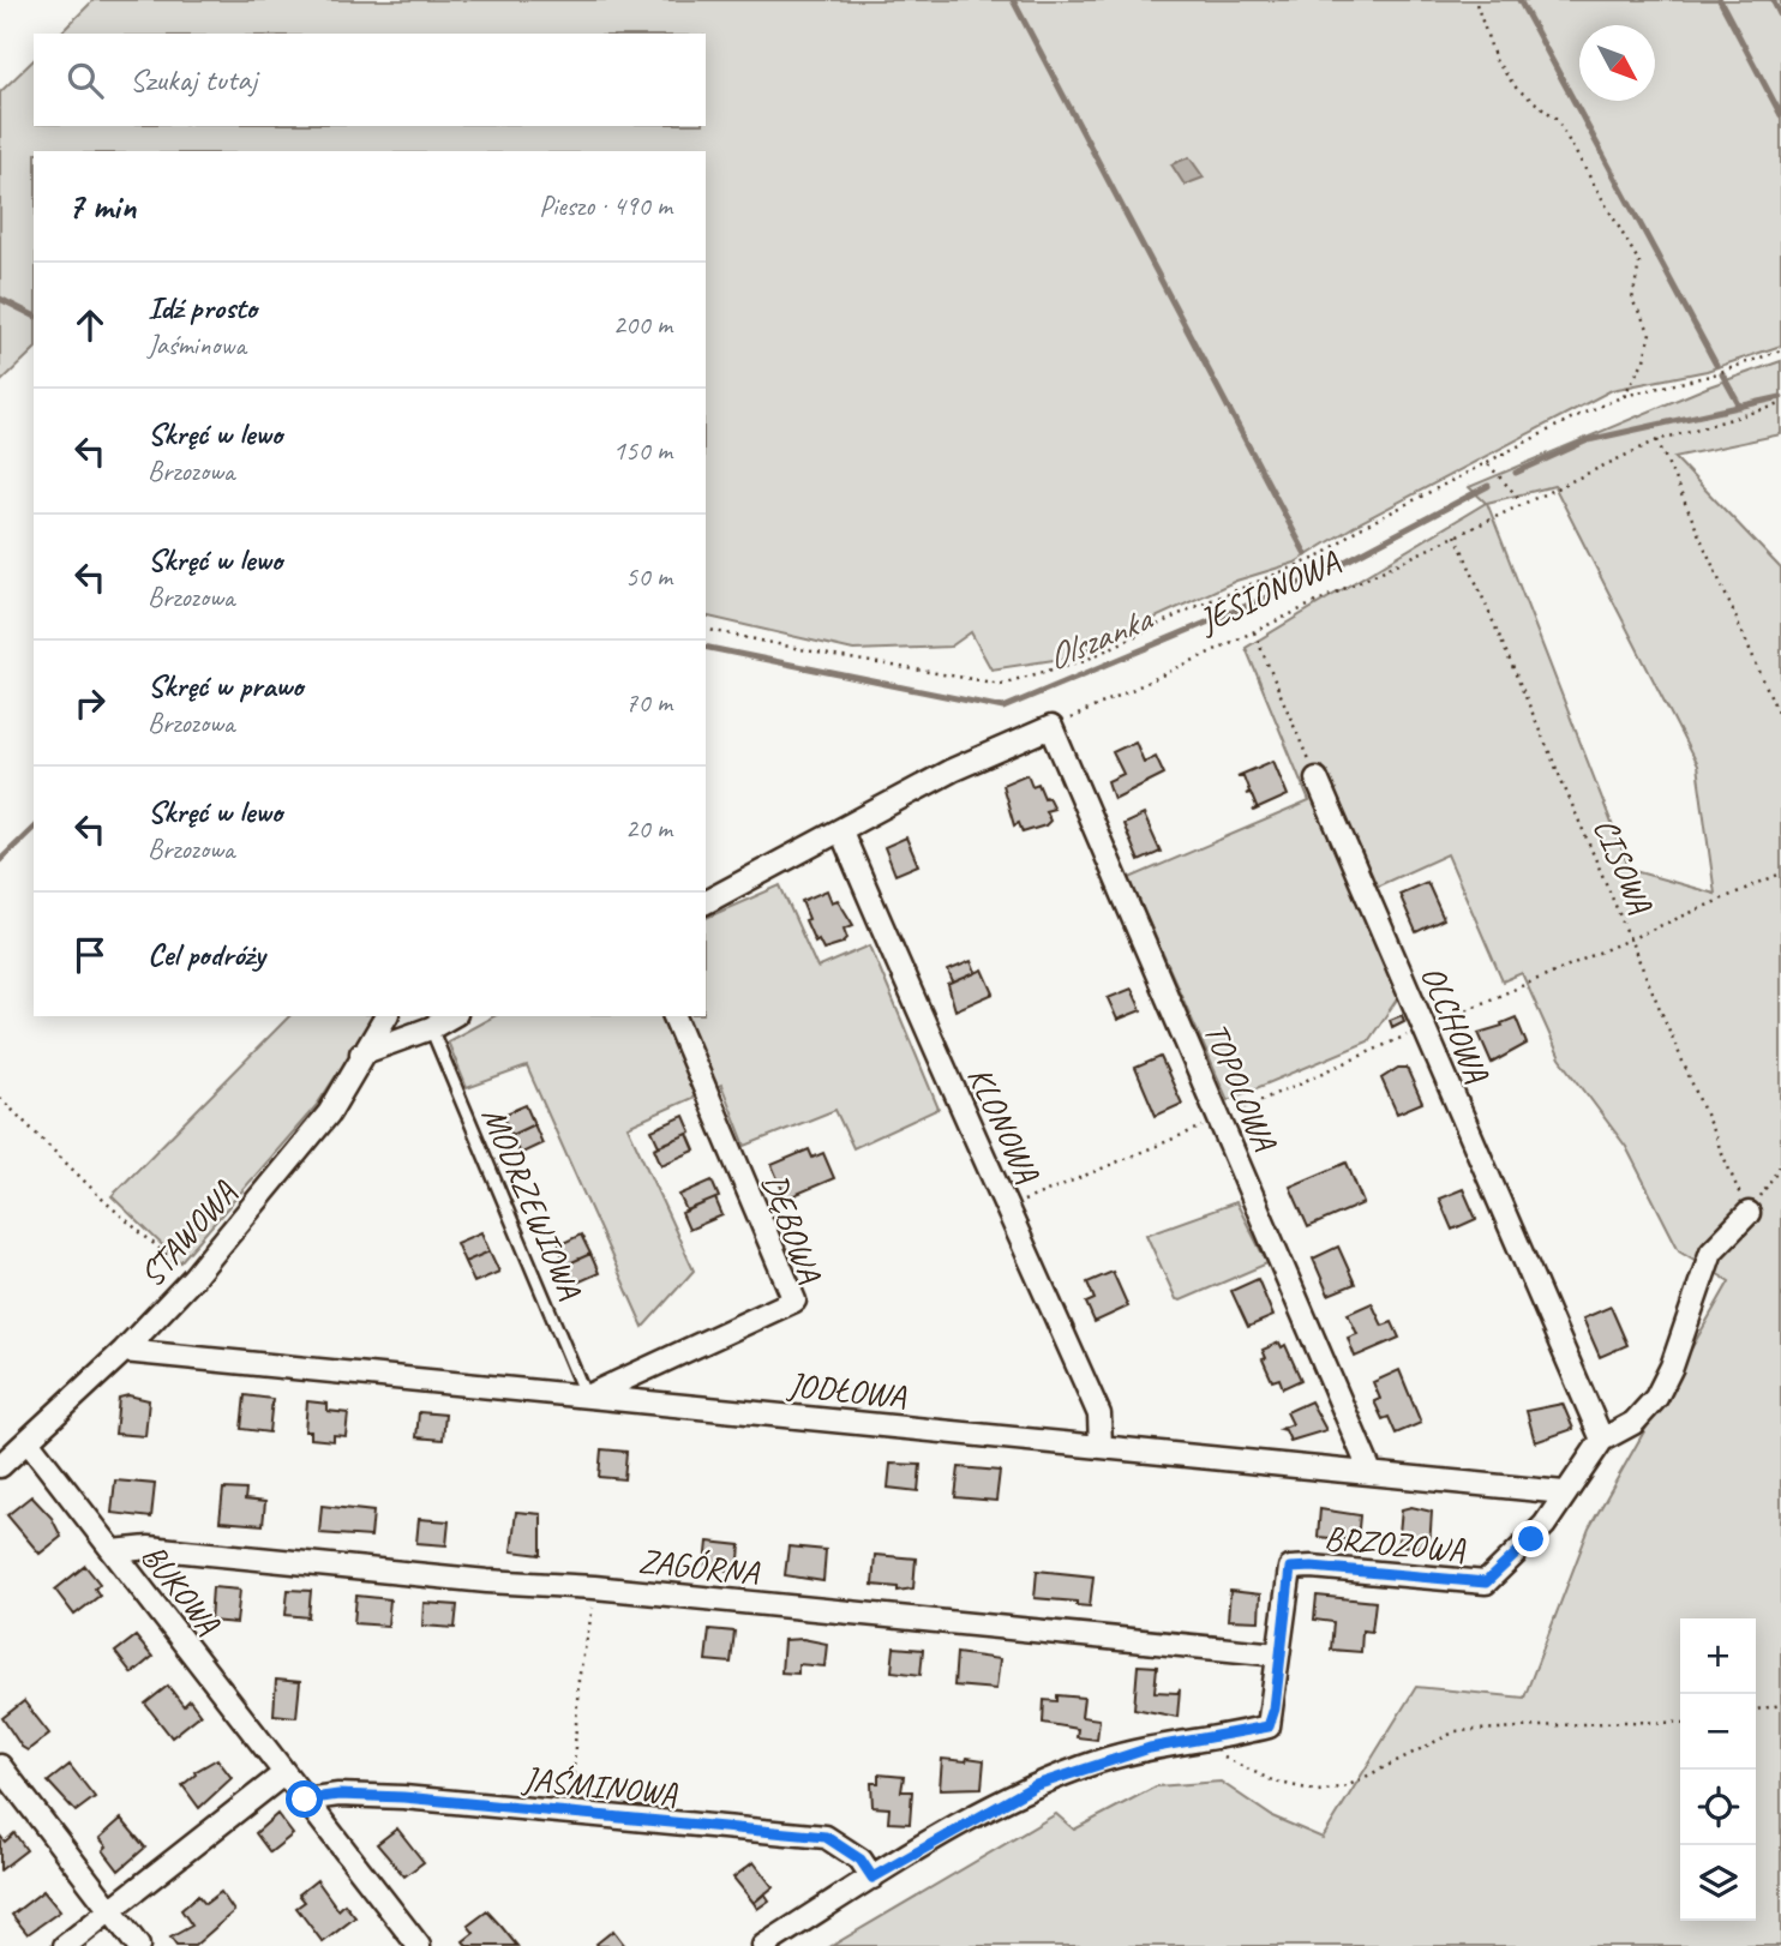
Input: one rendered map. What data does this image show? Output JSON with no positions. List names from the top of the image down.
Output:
{
  "streets": {
    "street": [
      "OLCHOWA",
      "TOPOLOWA",
      "KLONOWA",
      "DĘBOWA",
      "STAWOWA",
      "JODŁOWA",
      "BRZOZOWA",
      "ZAGÓRNA",
      "BUKOWA",
      "JAŚMINOWA"
    ],
    "lane": ["MODRZEWIOWA"],
    "path": ["JESIONOWA", "CISOWA"]
  },
  "crossings": [
    ["JESIONOWA", "CISOWA"],
    ["JESIONOWA", "TOPOLOWA"],
    ["CISOWA", "BRZOZOWA"],
    ["OLCHOWA", "BRZOZOWA"],
    ["TOPOLOWA", "JODŁOWA"],
    ["KLONOWA", "JODŁOWA"],
    ["MODRZEWIOWA", "DĘBOWA"],
    ["MODRZEWIOWA", "JODŁOWA"],
    ["DĘBOWA", "JODŁOWA"],
    ["STAWOWA", "JODŁOWA"],
    ["STAWOWA", "BUKOWA"],
    ["JODŁOWA", "BRZOZOWA"],
    ["BRZOZOWA", "ZAGÓRNA"],
    ["BRZOZOWA", "JAŚMINOWA"],
    ["ZAGÓRNA", "BUKOWA"],
    ["BUKOWA", "JAŚMINOWA"]
  ],
  "water": ["Olszanka"],
  "north": "bottom right",
  "page": {
    "search": "Szukaj tutaj",
    "heading": ["7 min", "Pieszo · 490 m"],
    "list": [
      ["Idź prosto", "Jaśminowa", "200 m"],
      ["Skręć w lewo", "Brzozowa", "150 m"],
      ["Skręć w lewo", "Brzozowa", "50 m"],
      ["Skręć w prawo", "Brzozowa", "70 m"],
      ["Skręć w lewo", "Brzozowa", "20 m"],
      "Cel podróży"
    ],
    "map_buttons": ["+", "−"]
  }
}
